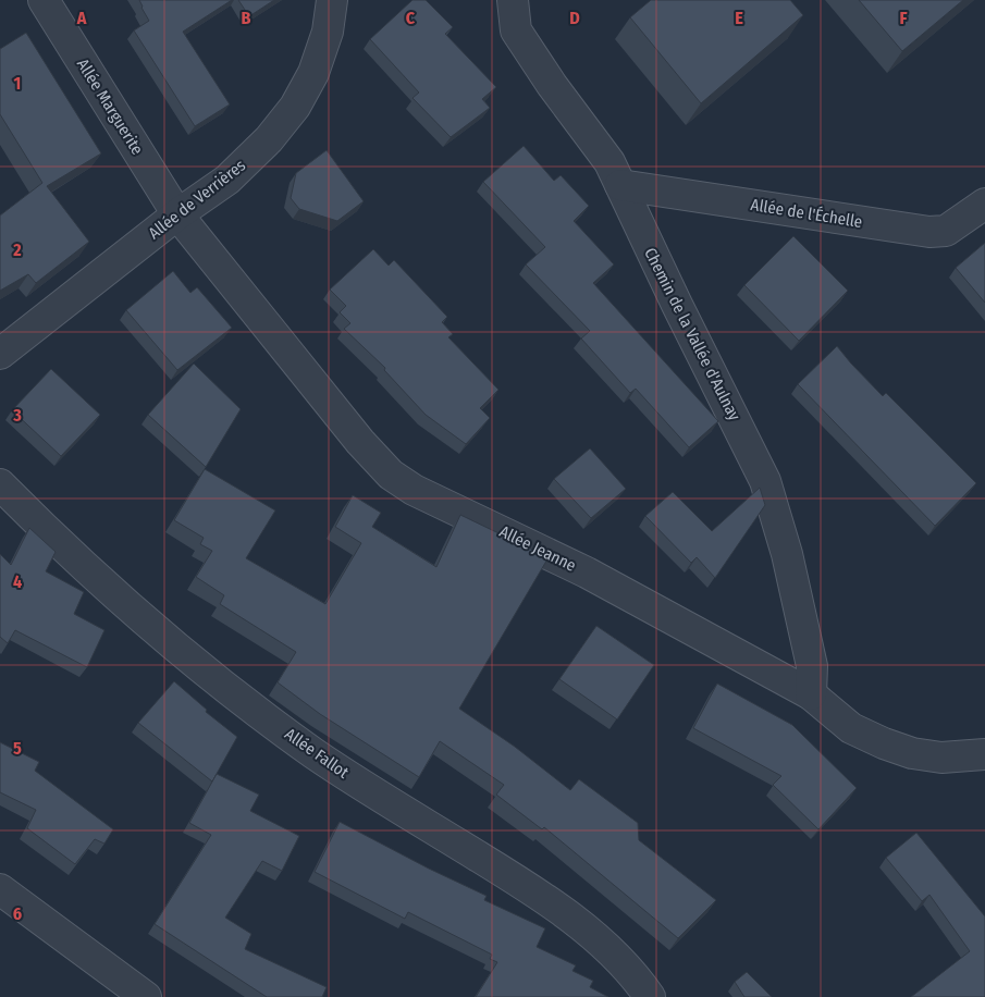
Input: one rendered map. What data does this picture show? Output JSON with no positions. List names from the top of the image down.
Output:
{
  "streets": {
    "street": [
      "Allée Marguerite",
      "Allée de Verrières",
      "Allée de l'Échelle",
      "Chemin de la Vallée d'Aulnay",
      "Allée Jeanne",
      "Allée Fallot"
    ]
  },
  "crossings": [
    ["Allée Marguerite", "Allée de Verrières"],
    ["Allée Marguerite", "Allée Jeanne"],
    ["Allée de Verrières", "Allée Jeanne"],
    ["Allée de l'Échelle", "Chemin de la Vallée d'Aulnay"],
    ["Chemin de la Vallée d'Aulnay", "Allée Jeanne"]
  ],
  "grid": {
    "columns": [
      "A",
      "B",
      "C",
      "D",
      "E",
      "F"
    ],
    "rows": [
      "1",
      "2",
      "3",
      "4",
      "5",
      "6"
    ]
  }
}
